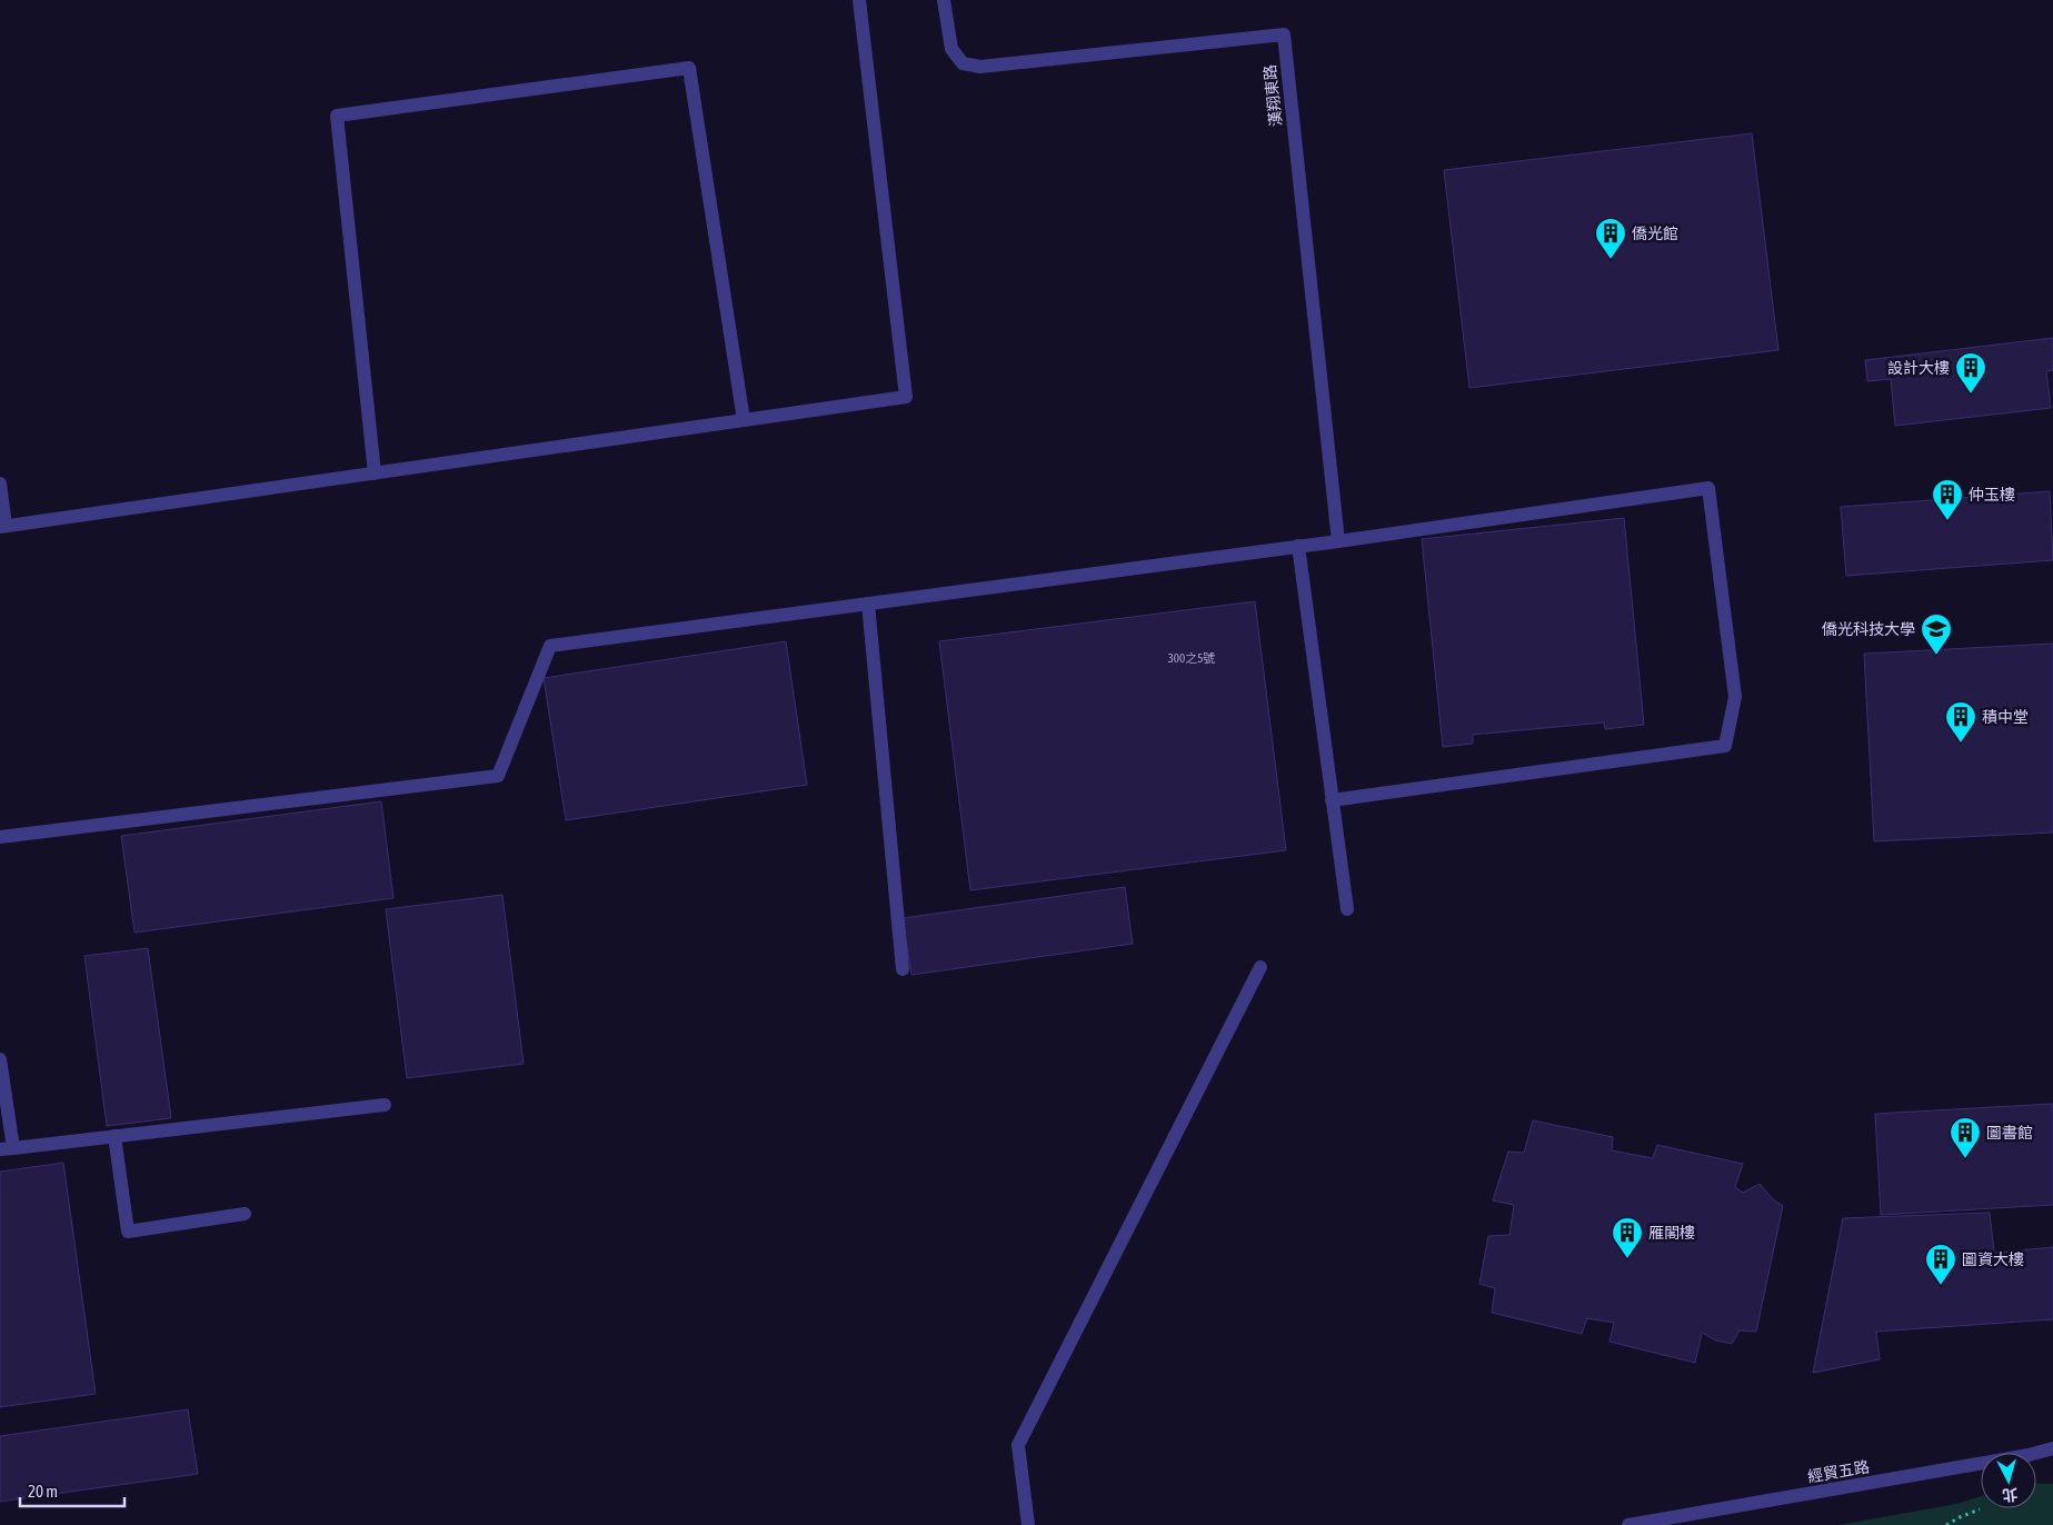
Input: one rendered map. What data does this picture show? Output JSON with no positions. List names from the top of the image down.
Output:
{
  "streets": {
    "street": ["漢翔東路", "經貿五路"]
  },
  "places": {
    "building": [
      "僑光館",
      "設計大樓",
      "仲玉樓",
      "積中堂",
      "圖書館",
      "雁閣樓",
      "圖資大樓"
    ],
    "school or university": ["僑光科技大學"]
  },
  "house_numbers": ["300之5號"],
  "scale_bar": "20 m",
  "north": "bottom"
}
